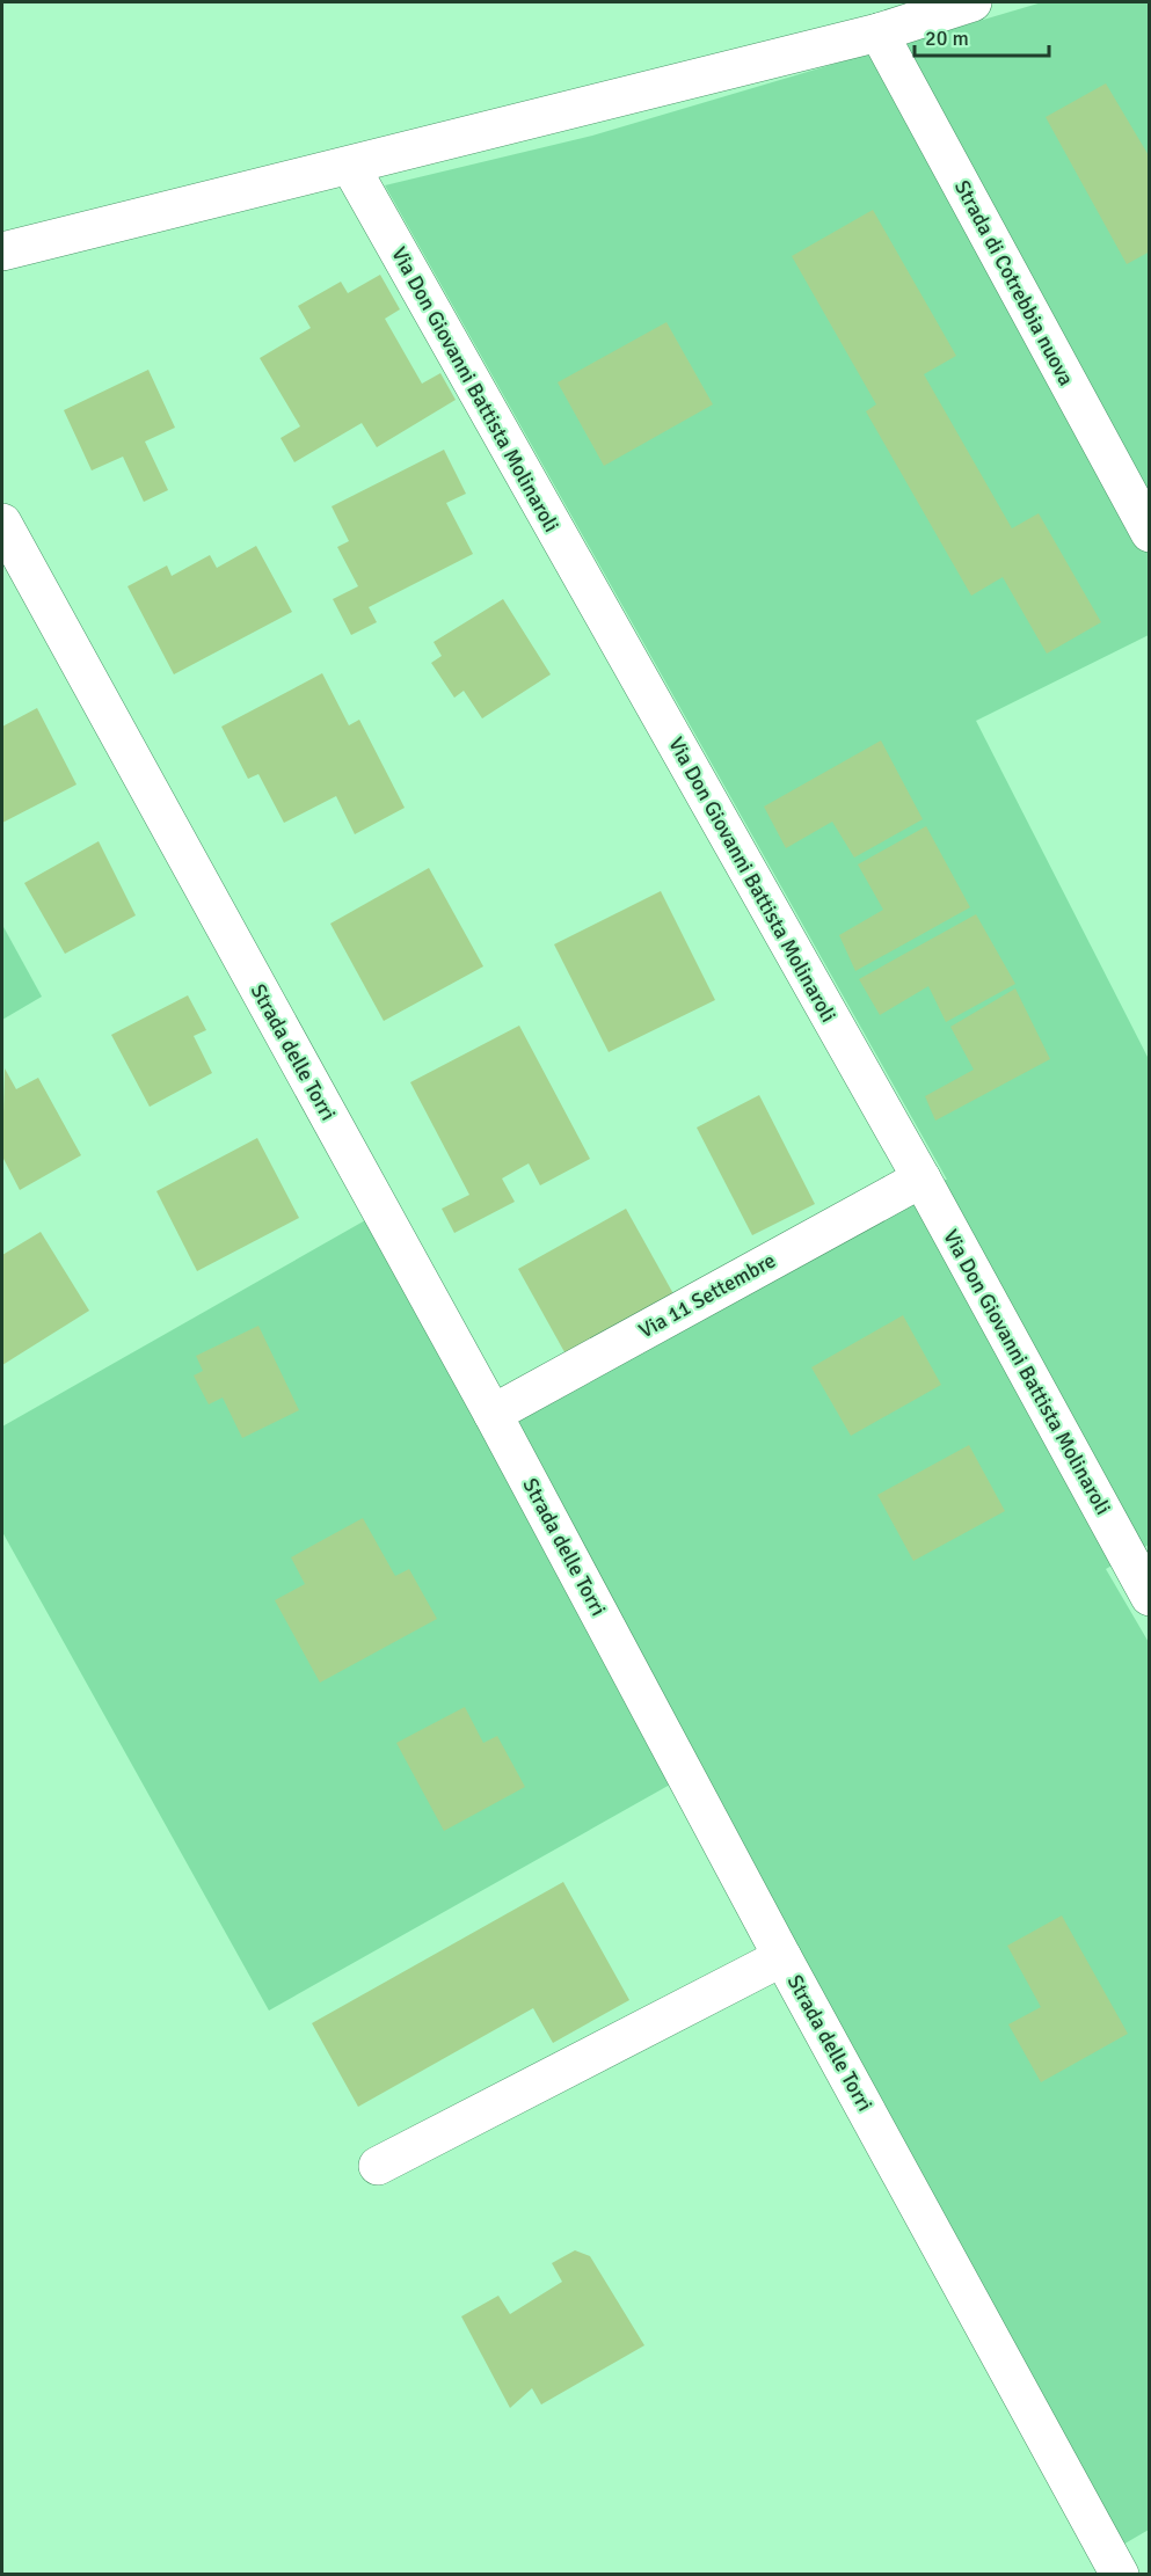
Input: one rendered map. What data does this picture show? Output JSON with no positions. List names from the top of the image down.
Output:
{
  "streets": {
    "street": [
      "Strada di Cotrebbia nuova",
      "Via Don Giovanni Battista Molinaroli",
      "Strada delle Torri",
      "Via 11 Settembre"
    ]
  },
  "crossings": [
    ["Via Don Giovanni Battista Molinaroli", "Via 11 Settembre"],
    ["Strada delle Torri", "Via 11 Settembre"]
  ],
  "scale_bar": "20 m"
}
